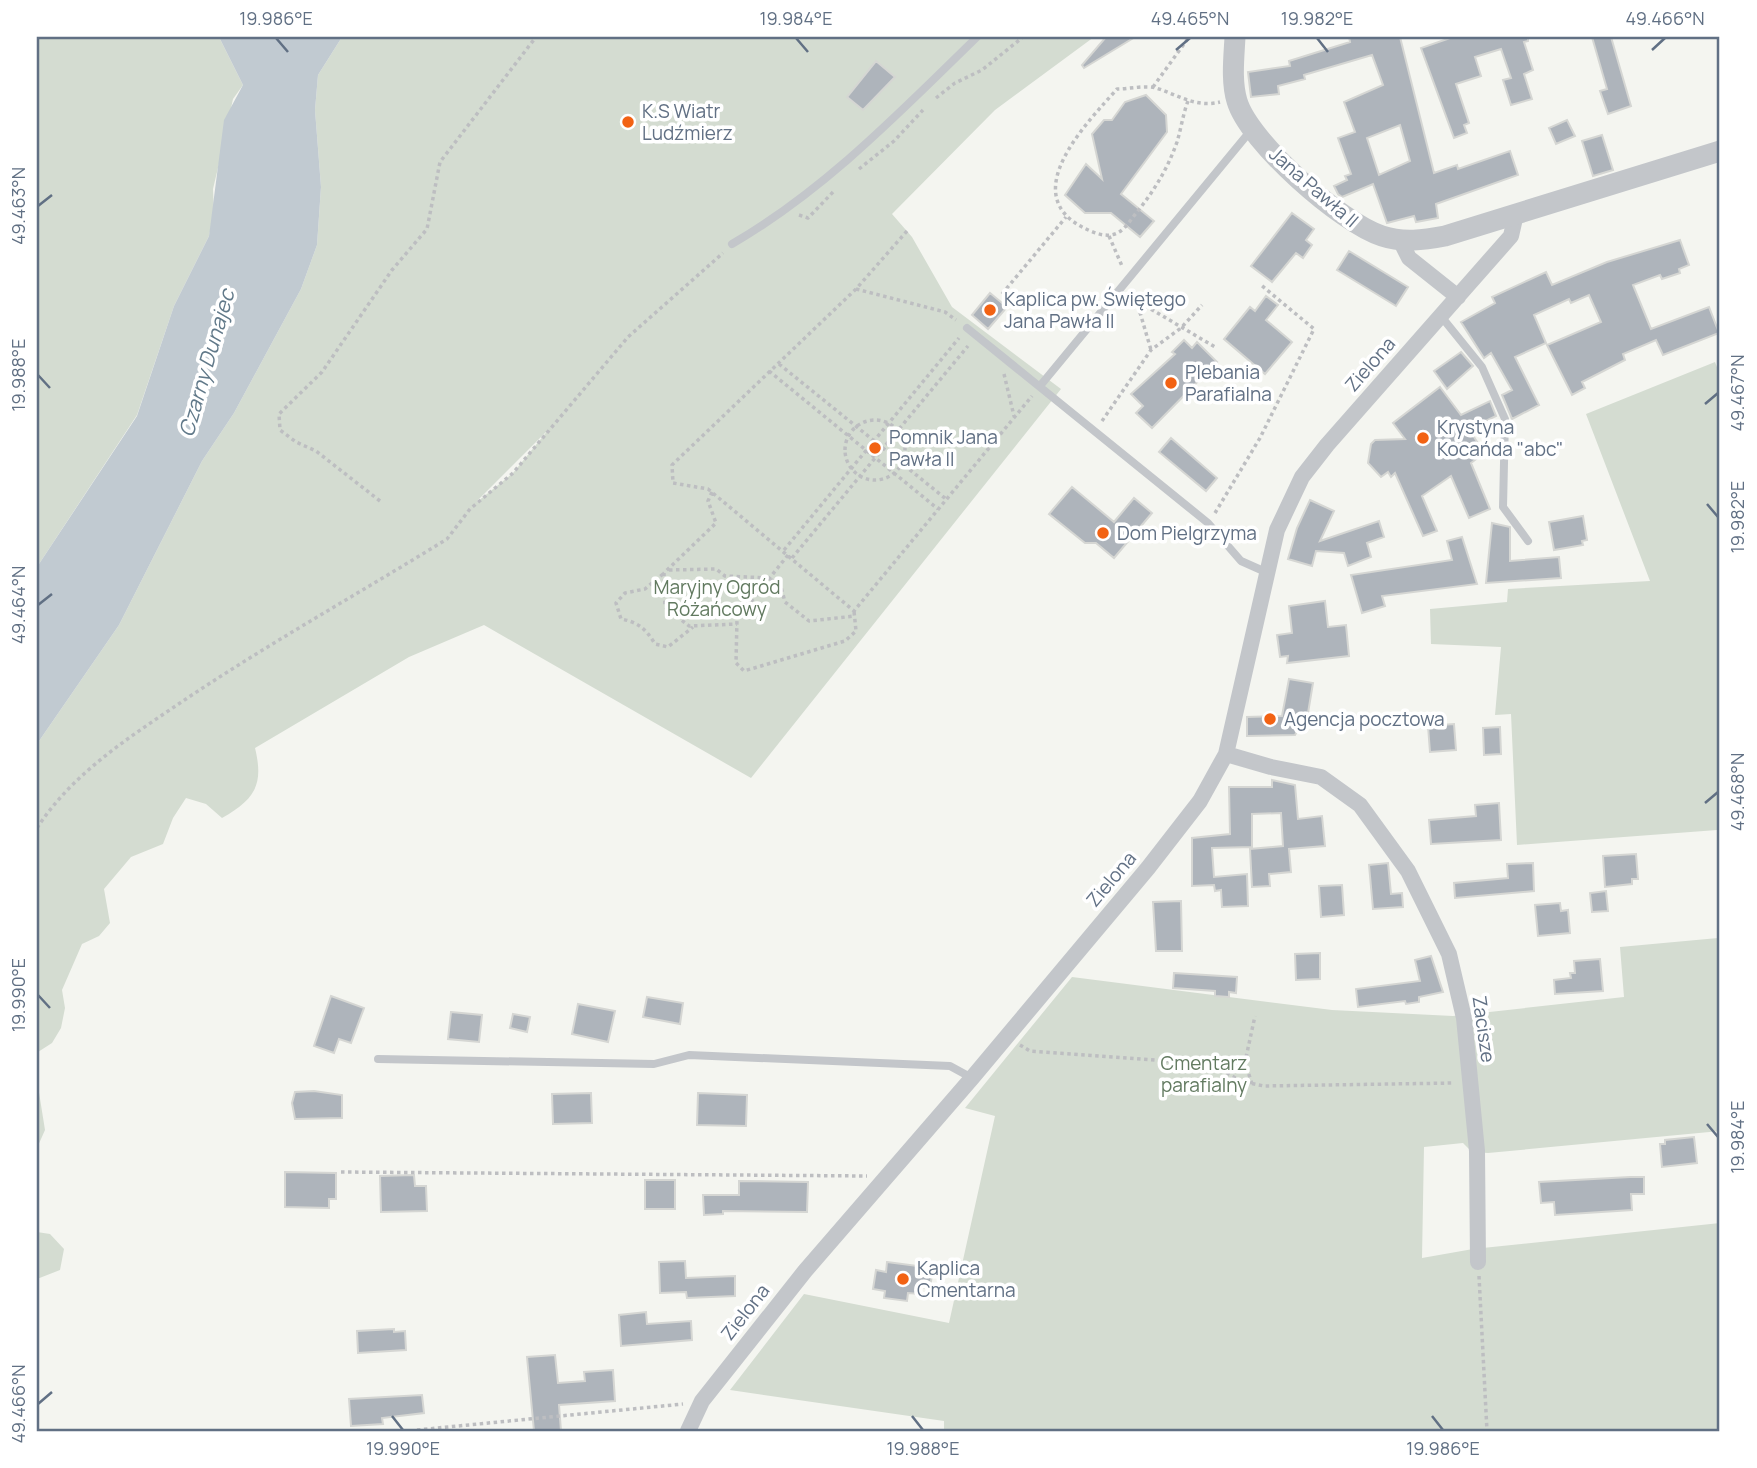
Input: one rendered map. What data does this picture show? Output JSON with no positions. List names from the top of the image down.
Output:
{
  "streets": {
    "street": ["Jana Pawła II", "Zielona", "Zacisze"]
  },
  "crossings": [
    ["Jana Pawła II", "Zielona"],
    ["Zielona", "Zacisze"]
  ],
  "water": ["Czarny Dunajec"],
  "parks": ["Maryjny Ogród Różańcowy", "Cmentarz parafialny"],
  "places": [
    "K.S Wiatr Ludźmierz",
    "Kaplica pw. Świętego Jana Pawła II",
    "Plebania Parafialna",
    "Krystyna Kocańda \"abc\"",
    "Pomnik Jana Pawła II",
    "Dom Pielgrzyma",
    "Agencja pocztowa",
    "Kaplica Cmentarna"
  ],
  "coordinates": [
    "19.986°E",
    "19.984°E",
    "49.465°N",
    "19.982°E",
    "49.466°N",
    "49.463°N",
    "19.988°E",
    "49.467°N",
    "49.464°N",
    "49.468°N",
    "19.990°E"
  ]
}
